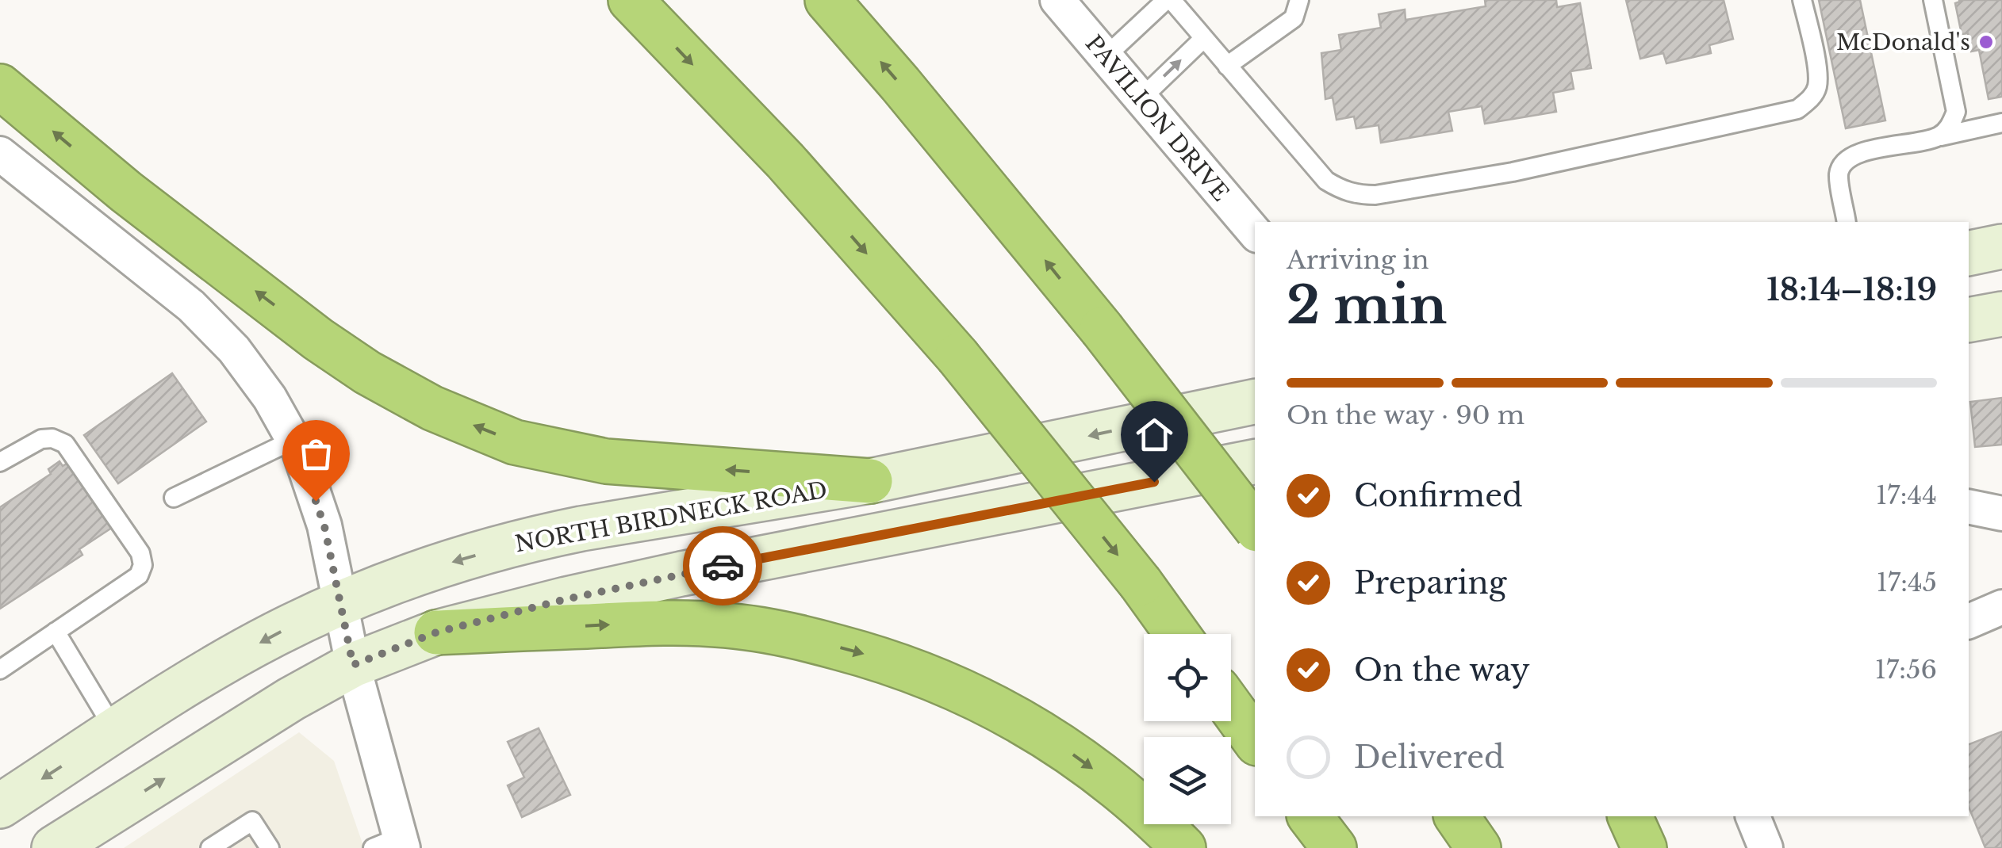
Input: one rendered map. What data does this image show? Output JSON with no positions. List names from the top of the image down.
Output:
{
  "streets": {
    "main road": ["NORTH BIRDNECK ROAD"],
    "street": ["PAVILION DRIVE"]
  },
  "places": ["McDonald's"],
  "page": {
    "heading": ["2 min", "Arriving in", "18:14–18:19"],
    "bar": "On the way · 90 m",
    "list": [
      ["Confirmed", "17:44"],
      ["Preparing", "17:45"],
      ["On the way", "17:56"],
      "Delivered"
    ]
  }
}
